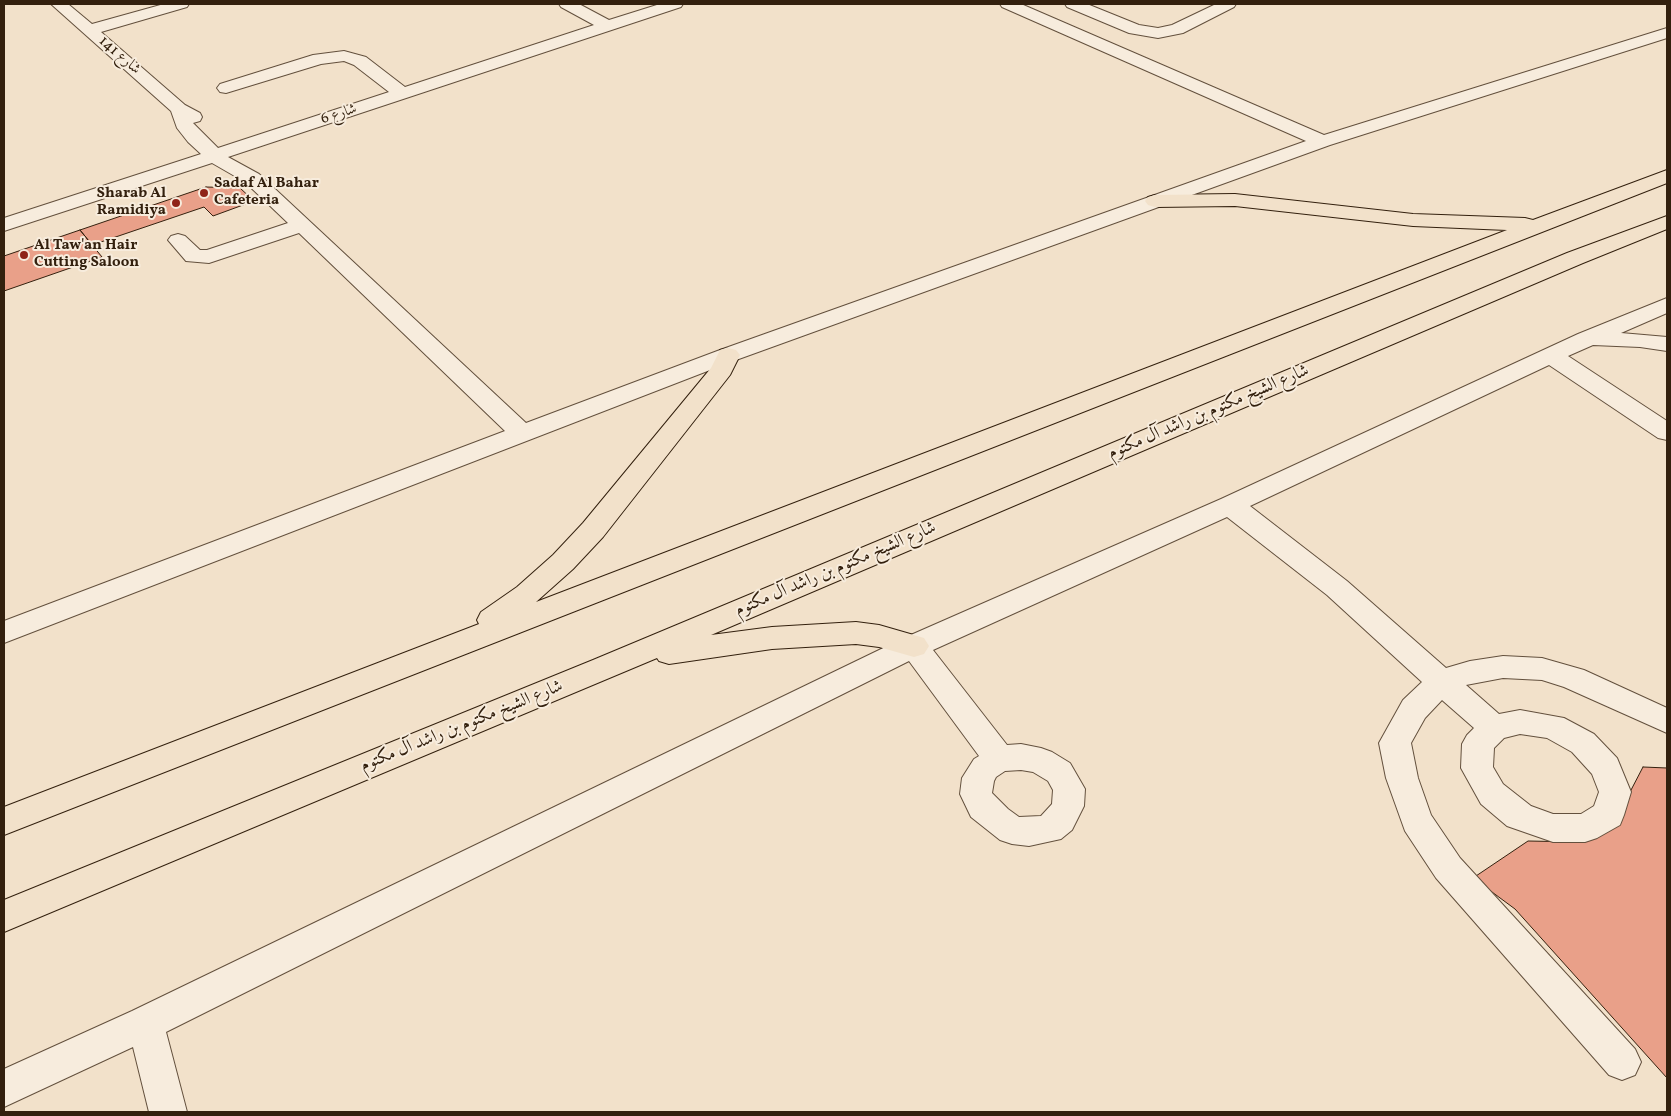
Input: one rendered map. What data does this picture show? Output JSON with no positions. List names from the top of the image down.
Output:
{
  "streets": {
    "main road": ["شارع الشيخ مكتوم بن راشد آل مكتوم"],
    "street": ["شارع 141", "شارع 6"]
  },
  "crossings": [
    ["شارع 141", "شارع 6"]
  ],
  "places": ["Sadaf Al Bahar Cafeteria", "Sharab Al Ramidiya", "Al Taw'an Hair Cutting Saloon"]
}
